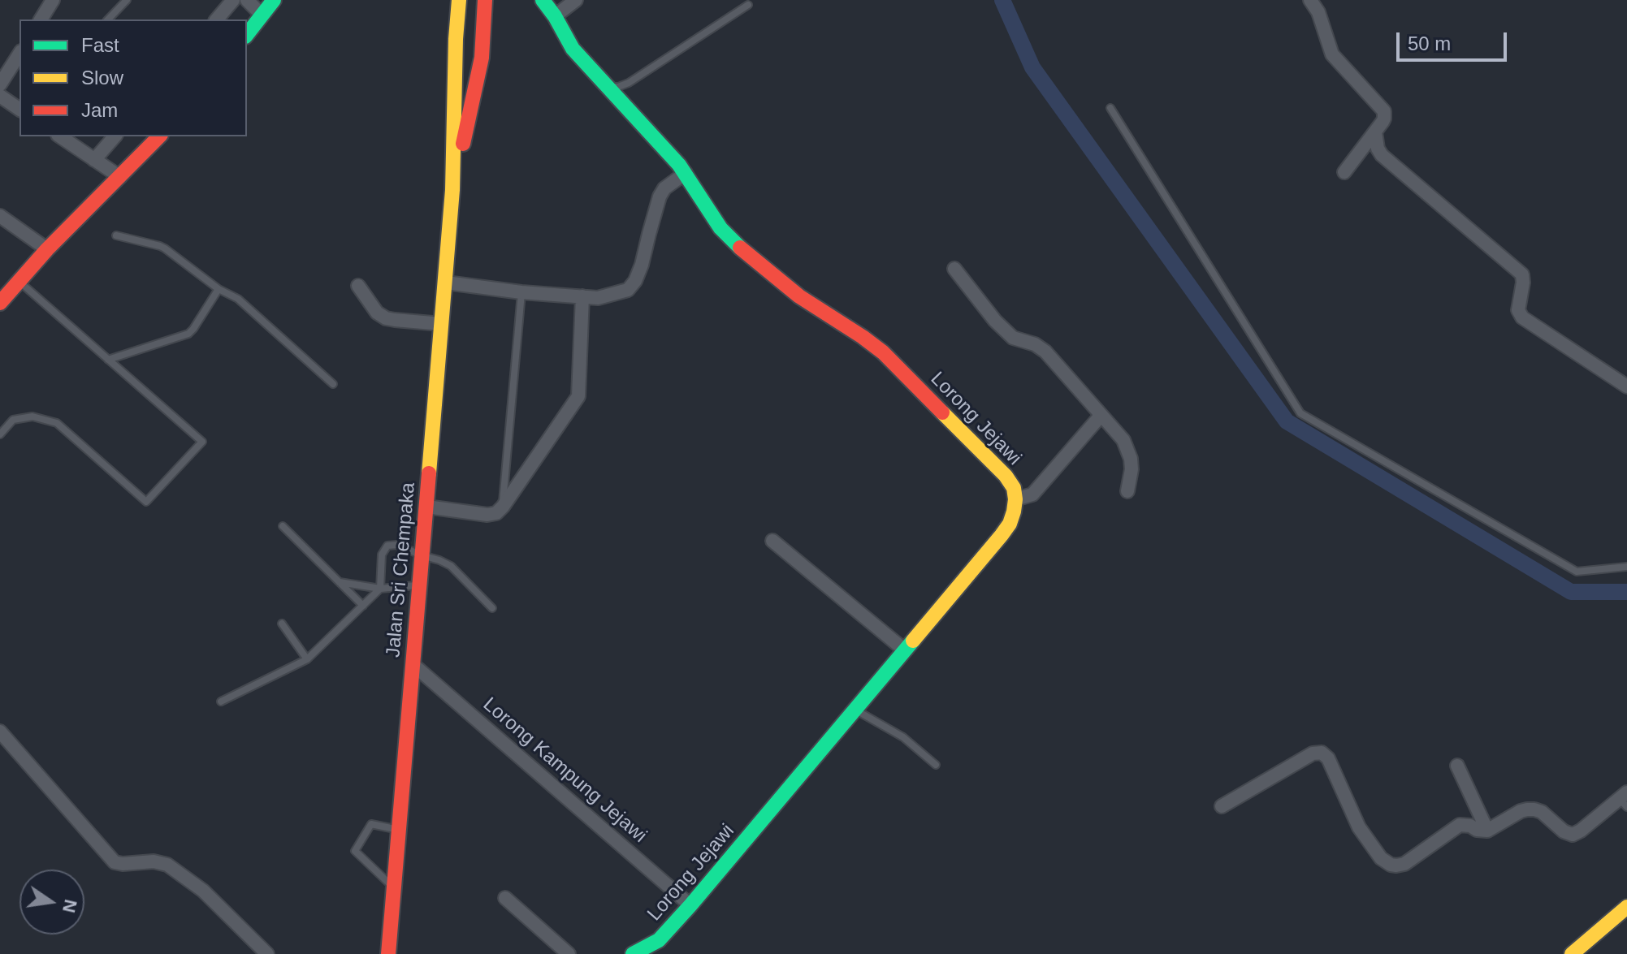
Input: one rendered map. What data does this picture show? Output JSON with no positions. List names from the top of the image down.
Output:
{
  "streets": {
    "street": ["Lorong Jejawi", "Jalan Sri Chempaka", "Lorong Kampung Jejawi"]
  },
  "crossings": [
    ["Lorong Jejawi", "Lorong Kampung Jejawi"],
    ["Jalan Sri Chempaka", "Lorong Kampung Jejawi"]
  ],
  "legend": ["Fast", "Slow", "Jam"],
  "scale_bar": "50 m",
  "north": "right"
}
